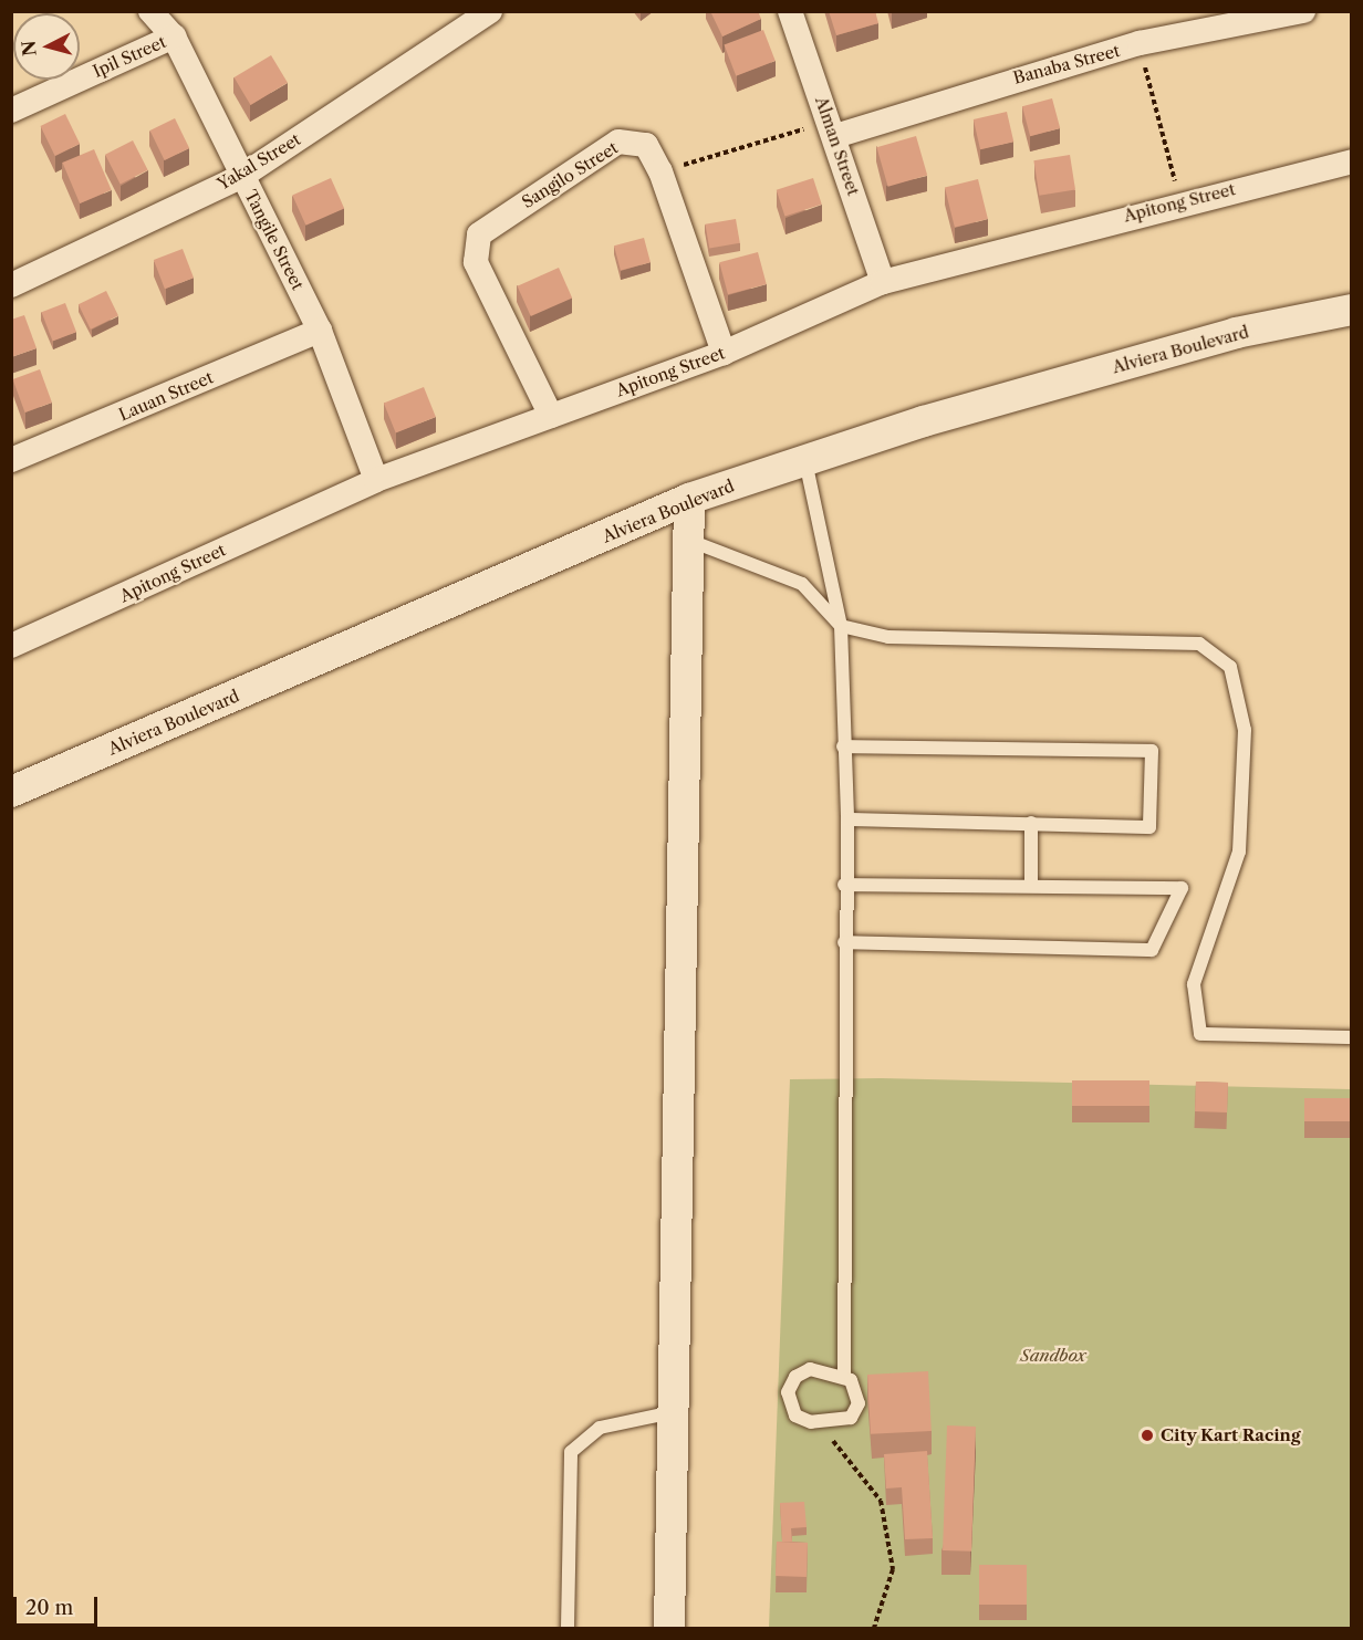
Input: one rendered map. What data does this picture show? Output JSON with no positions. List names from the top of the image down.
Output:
{
  "streets": {
    "street": [
      "Ipil Street",
      "Banaba Street",
      "Alman Street",
      "Yakal Street",
      "Sangilo Street",
      "Apitong Street",
      "Tangile Street",
      "Alviera Boulevard",
      "Lauan Street"
    ]
  },
  "crossings": [
    ["Ipil Street", "Tangile Street"],
    ["Banaba Street", "Alman Street"],
    ["Alman Street", "Apitong Street"],
    ["Yakal Street", "Tangile Street"],
    ["Sangilo Street", "Apitong Street"],
    ["Apitong Street", "Tangile Street"],
    ["Tangile Street", "Lauan Street"]
  ],
  "parks": ["Sandbox"],
  "places": ["City Kart Racing"],
  "scale_bar": "20 m",
  "north": "left"
}
